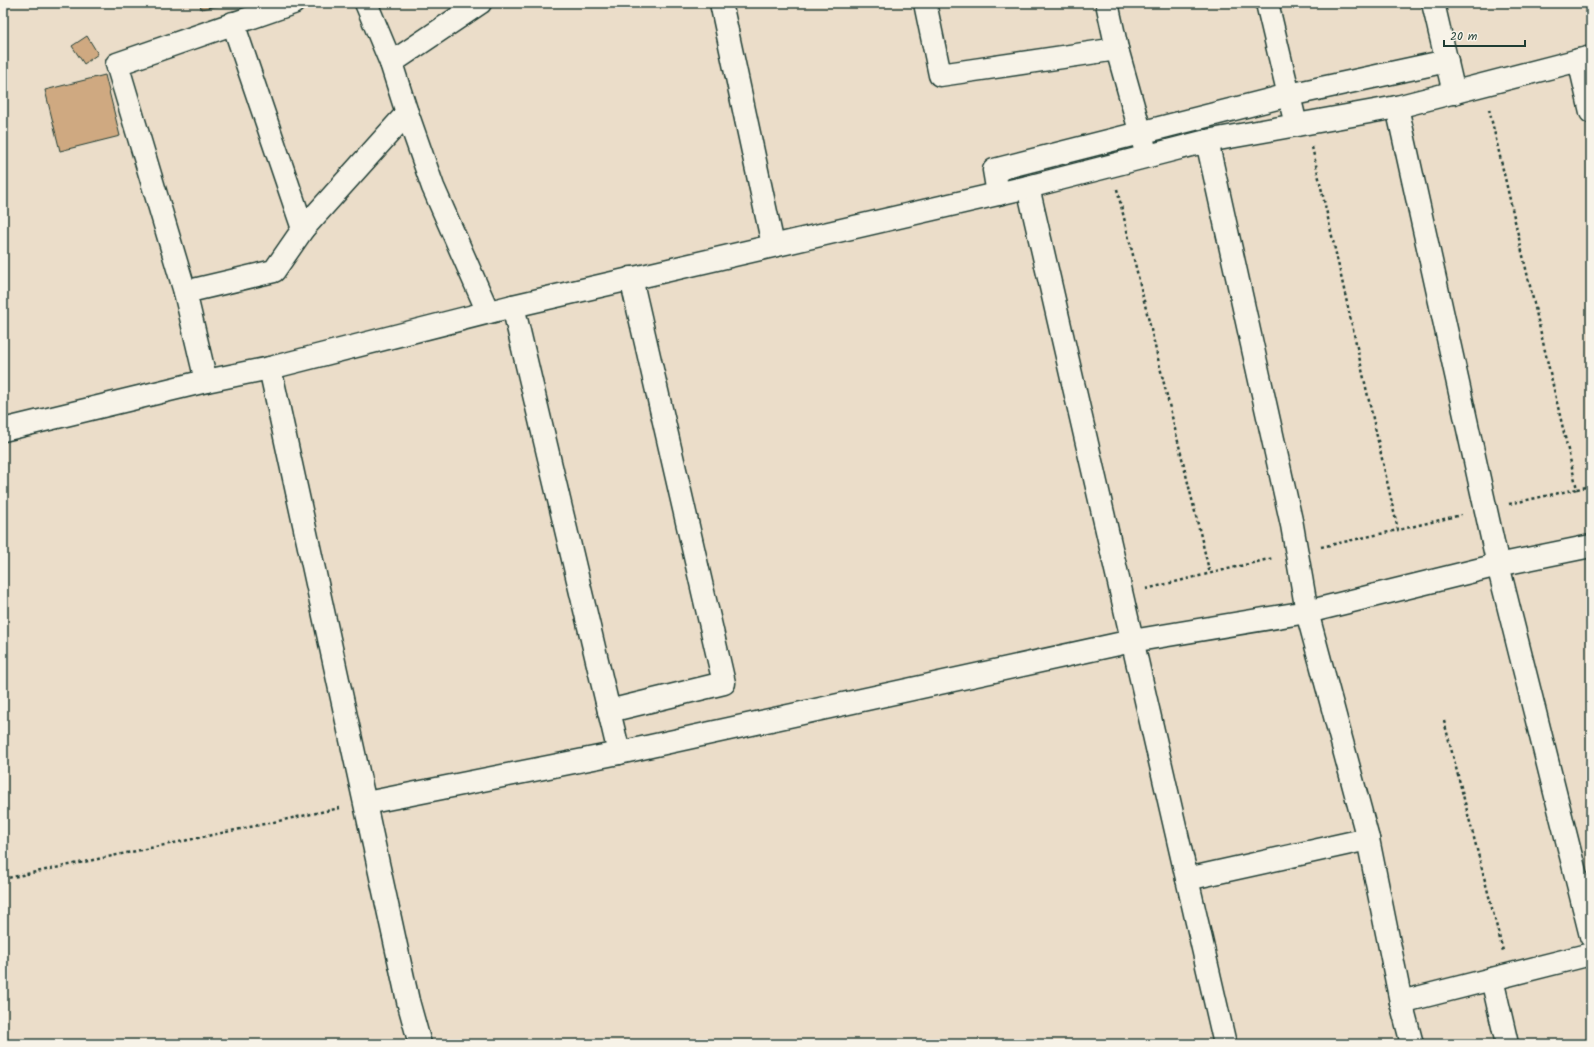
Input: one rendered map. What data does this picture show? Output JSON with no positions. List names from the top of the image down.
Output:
{
  "scale_bar": "20 m"
}
